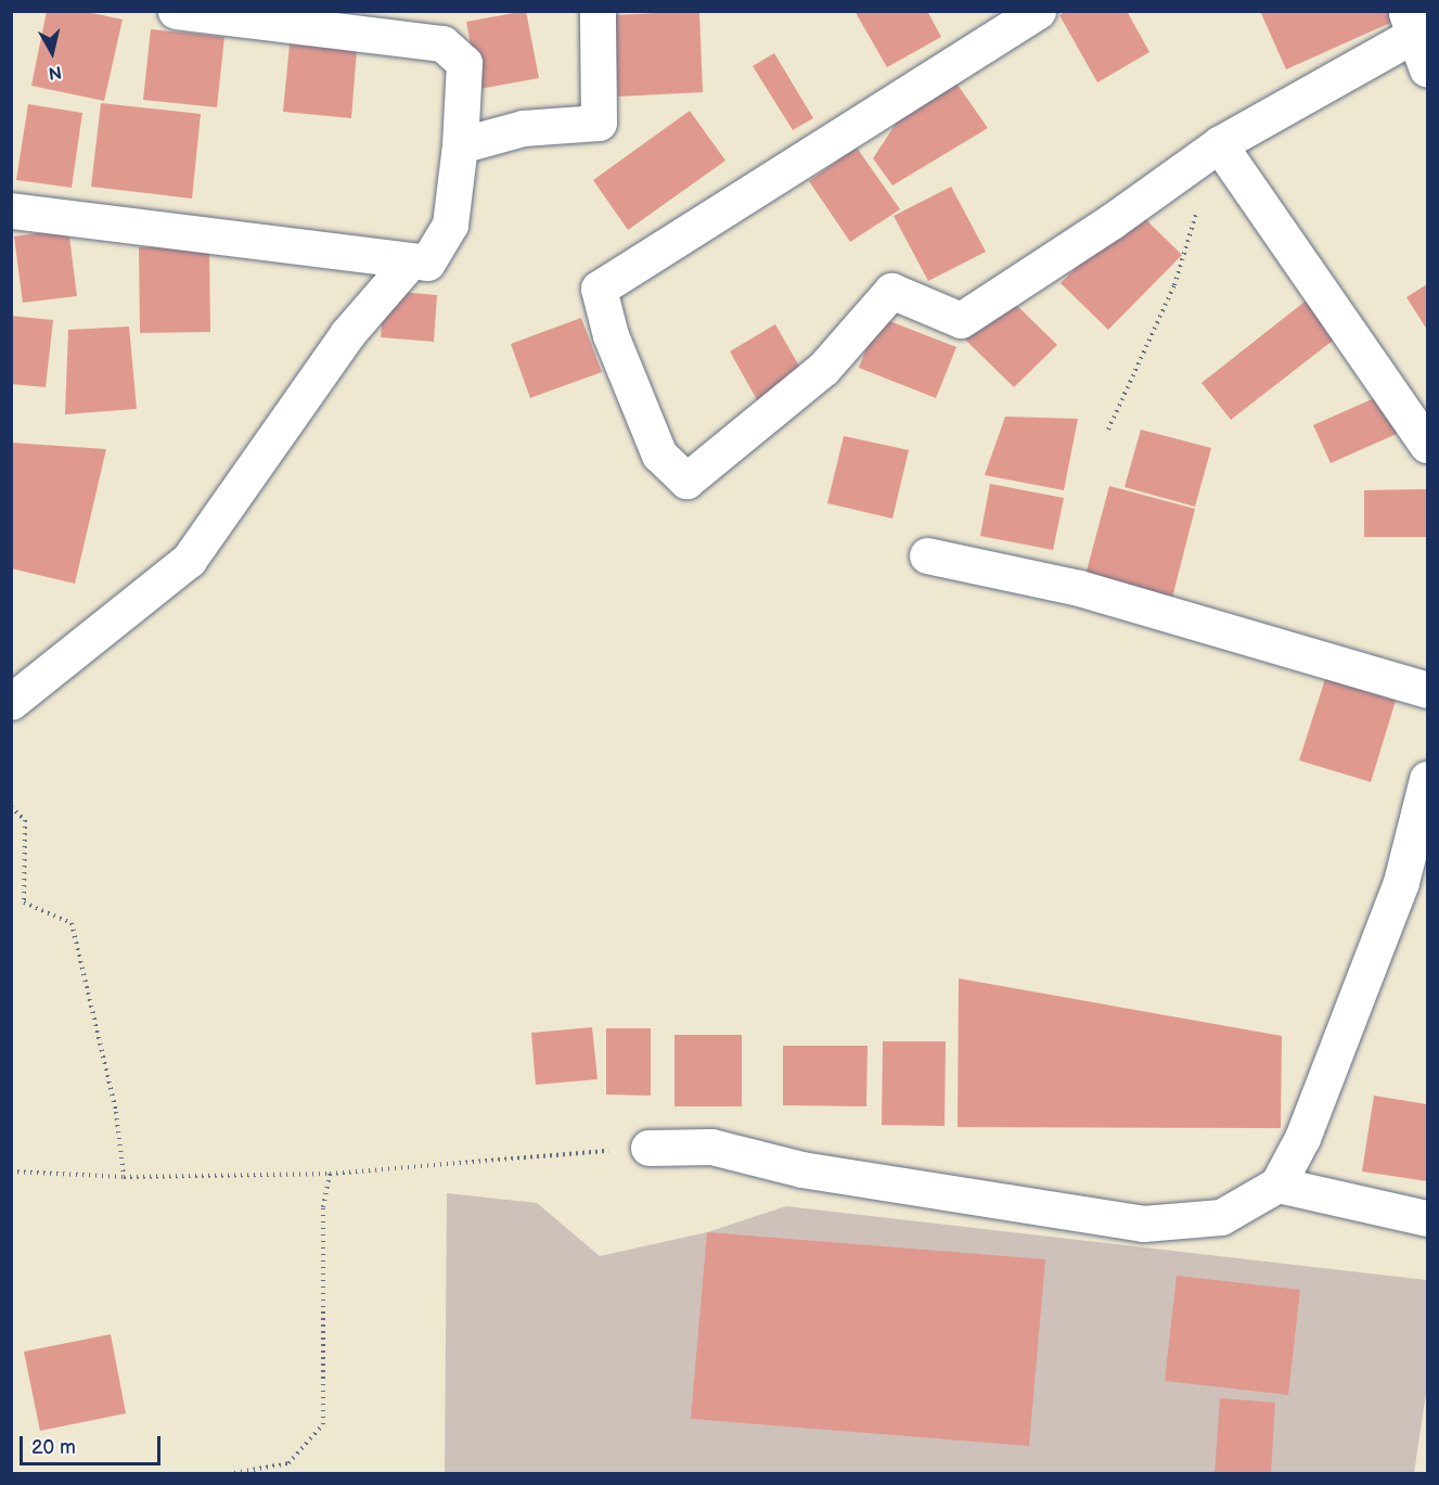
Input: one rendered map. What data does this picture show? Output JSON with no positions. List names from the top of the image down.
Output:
{
  "scale_bar": "20 m",
  "north": "bottom"
}
